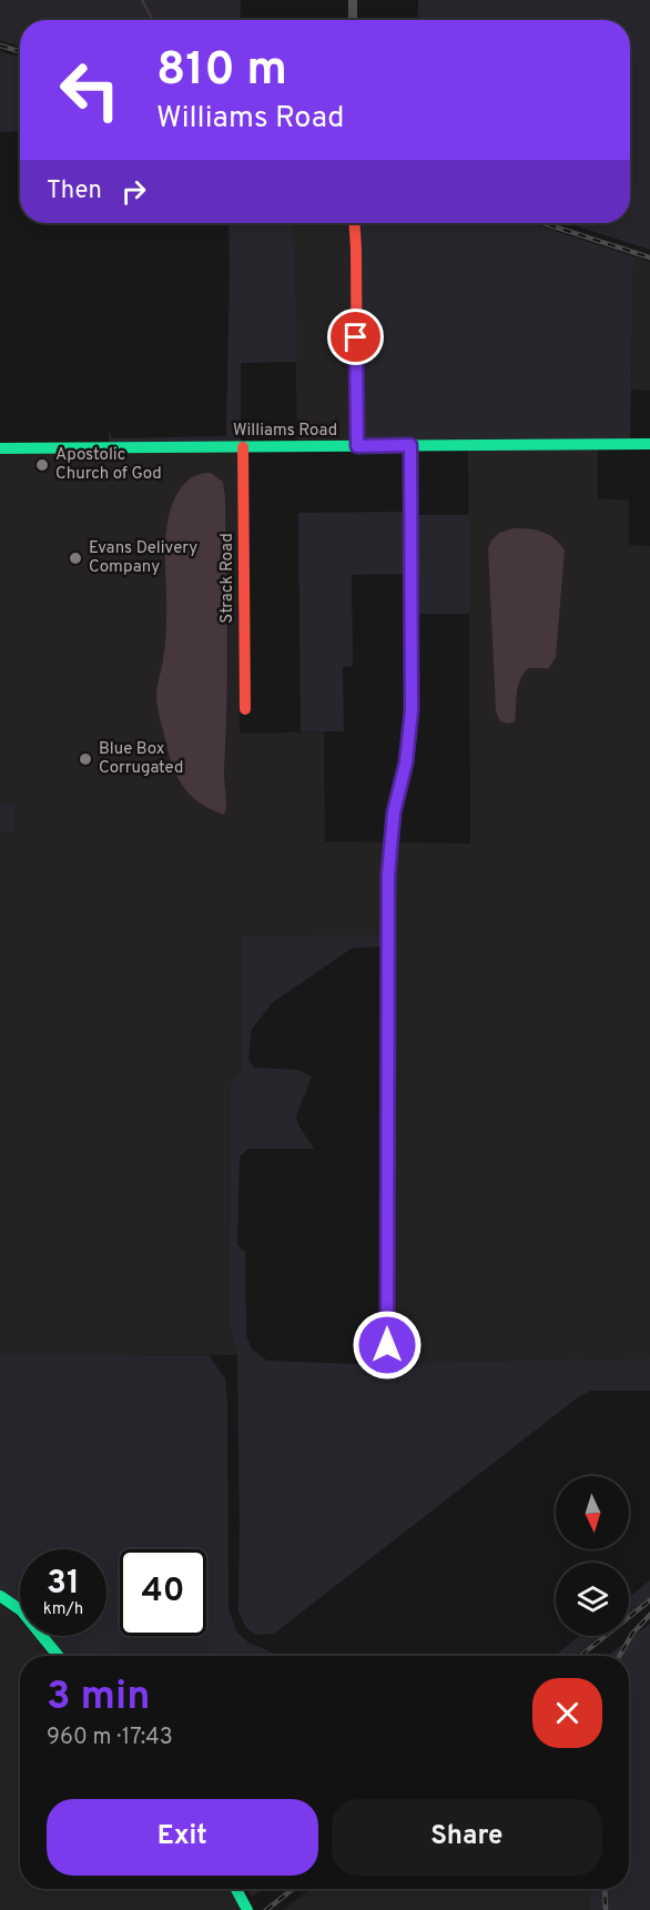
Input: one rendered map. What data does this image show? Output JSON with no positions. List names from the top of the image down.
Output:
{
  "streets": {
    "street": ["Williams Road", "Strack Road"]
  },
  "crossings": [
    ["Williams Road", "Strack Road"]
  ],
  "places": ["Apostolic Church of God", "Evans Delivery Company", "Blue Box Corrugated"],
  "north": "bottom",
  "page": {
    "turn": ["810 m", "Williams Road"],
    "then": "Then",
    "speed": "31 km/h",
    "limit": "40",
    "heading": ["3 min", "960 m · 17:43"],
    "buttons": ["Exit", "Share"]
  }
}
